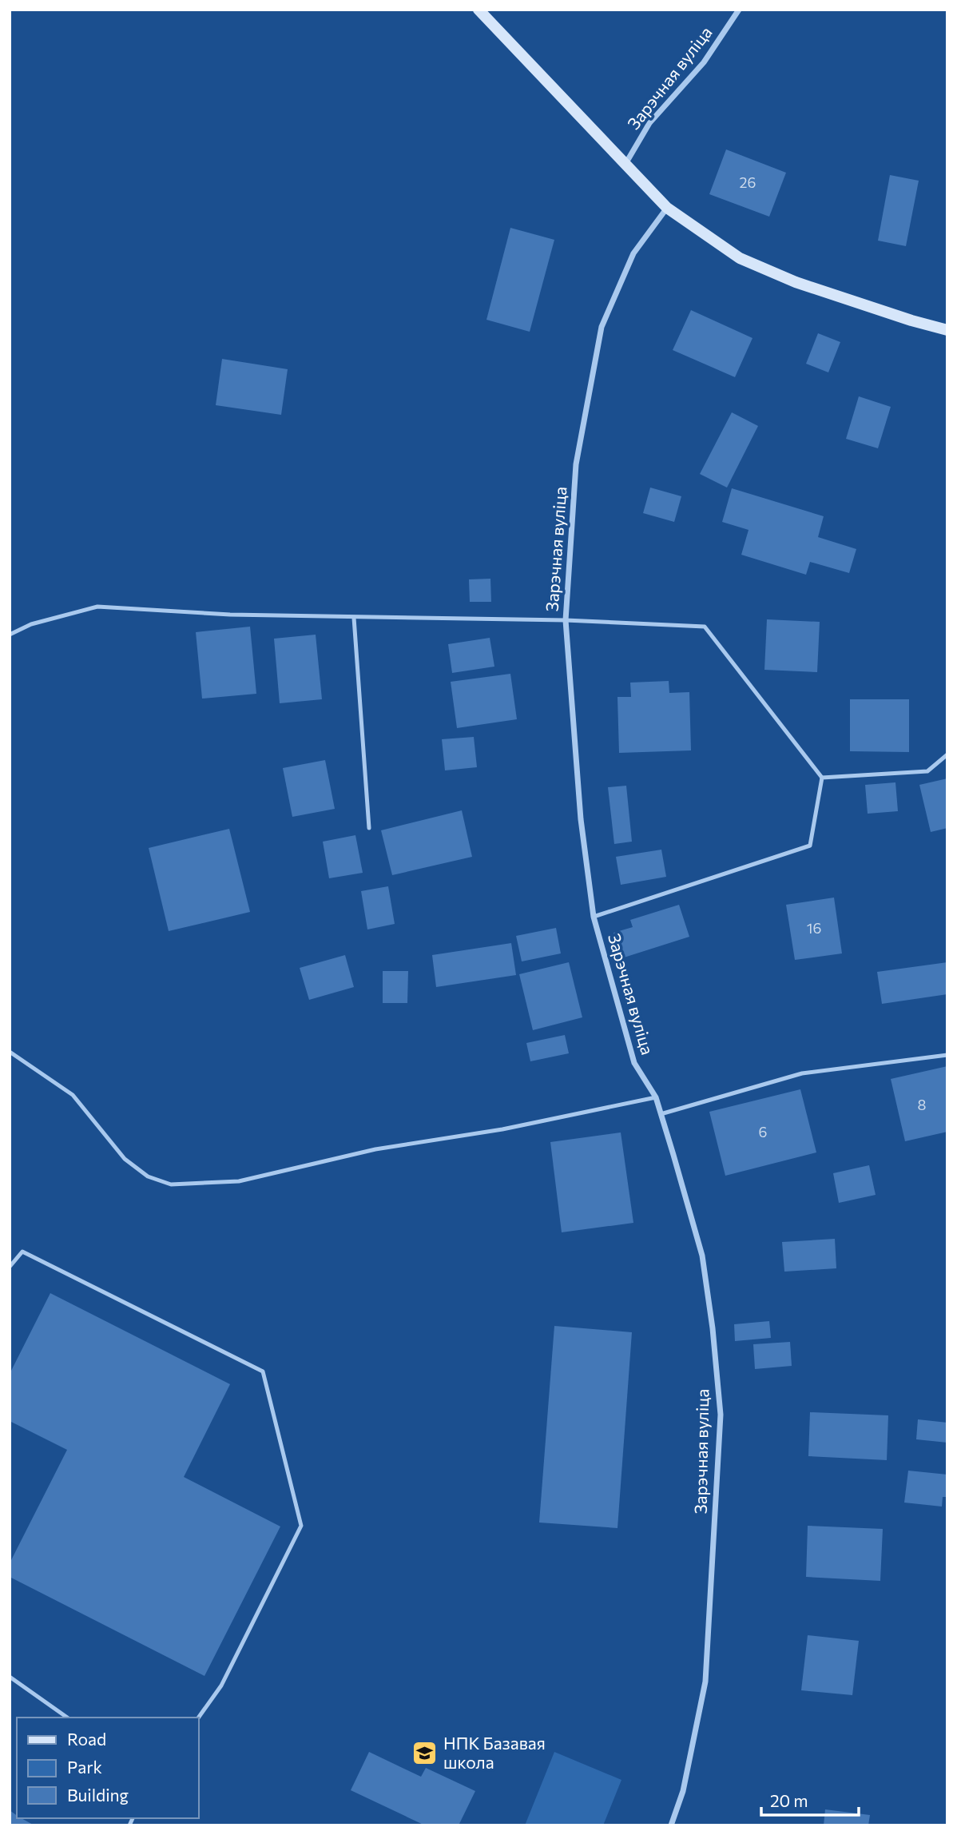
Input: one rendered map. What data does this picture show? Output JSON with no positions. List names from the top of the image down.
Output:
{
  "streets": {
    "street": ["Зарэчная вуліца"]
  },
  "places": {
    "school or university": ["НПК Базавая школа"]
  },
  "house_numbers": [
    "26",
    "16",
    "8",
    "6"
  ],
  "legend": ["Road", "Park", "Building"],
  "scale_bar": "20 m"
}
